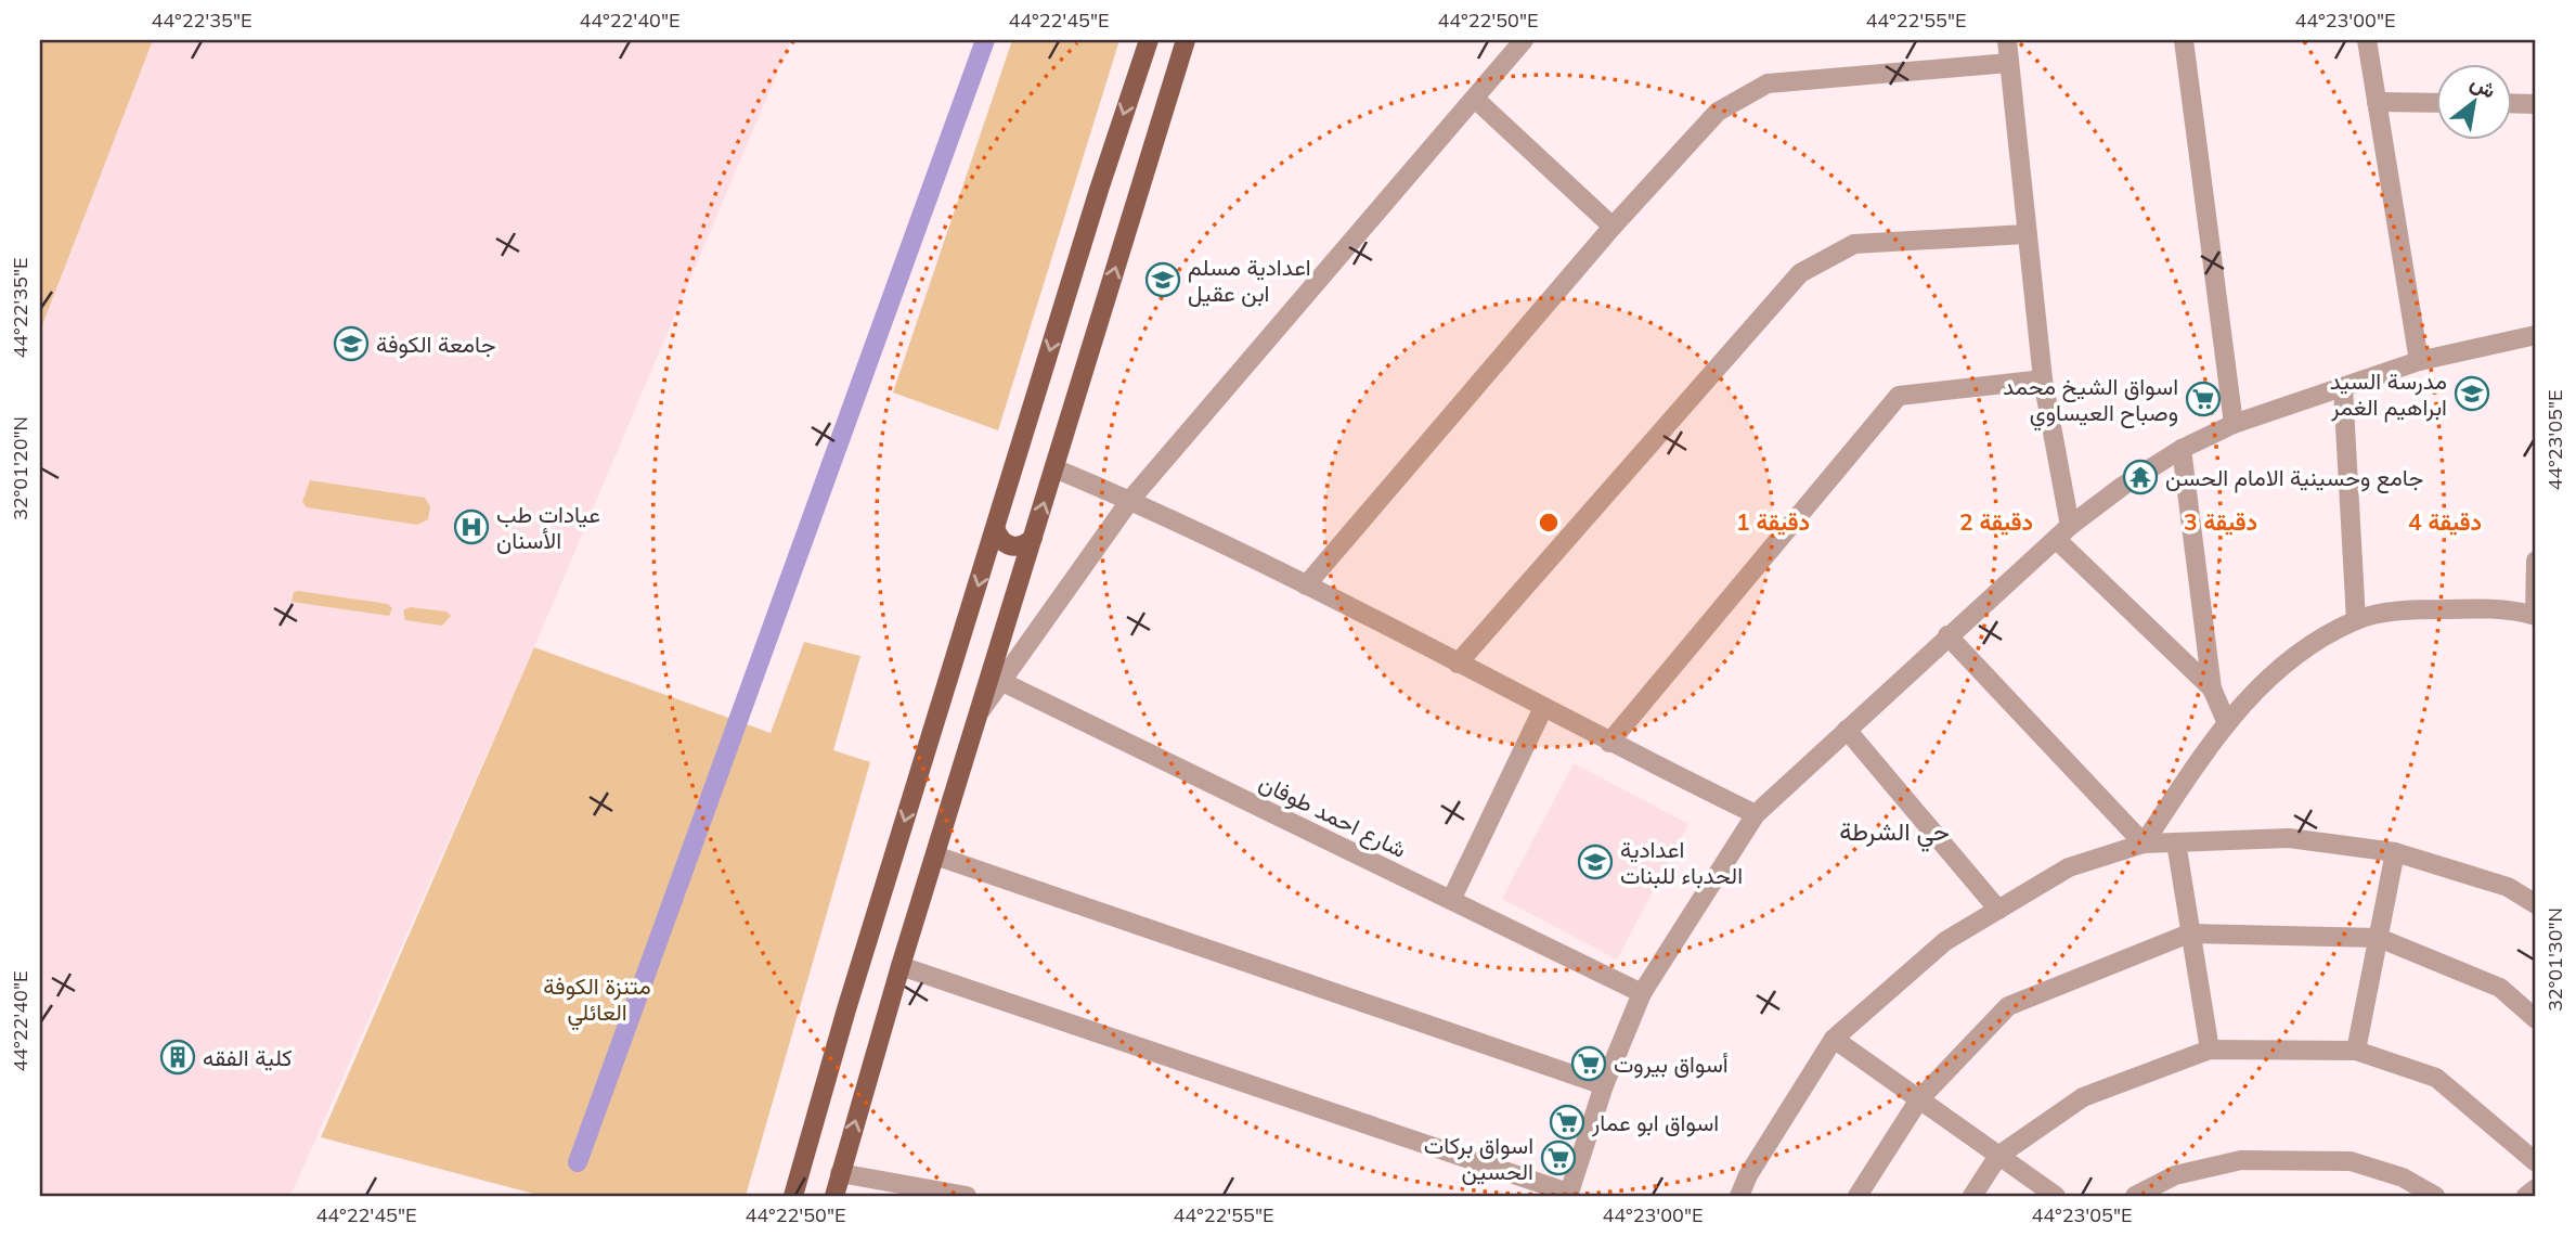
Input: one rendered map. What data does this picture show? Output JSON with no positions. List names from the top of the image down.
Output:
{
  "streets": {
    "street": ["شارع احمد طوفان"]
  },
  "districts": ["حي الشرطة"],
  "parks": ["متنزة الكوفة العائلي"],
  "places": {
    "school or university": [
      "اعدادية مسلم ابن عقيل",
      "جامعة الكوفة",
      "مدرسة السيد ابراهيم الغمر",
      "اعدادية الحدباء للبنات"
    ],
    "supermarket": [
      "اسواق الشيخ محمد وصباح العيساوي",
      "أسواق بيروت",
      "اسواق ابو عمار",
      "اسواق بركات الحسين"
    ],
    "temple": ["جامع وحسينية الامام الحسن"],
    "hospital": ["عيادات طب الأسنان"],
    "building": ["كلية الفقه"]
  },
  "north": "top right",
  "coordinates": [
    "44°22'35\"E",
    "44°22'40\"E",
    "44°22'45\"E",
    "44°22'50\"E",
    "44°22'55\"E",
    "44°23'00\"E",
    "44°23'05\"E",
    "32°01'20\"N",
    "32°01'30\"N"
  ],
  "rings": [
    "1 دقيقة",
    "2 دقيقة",
    "3 دقيقة",
    "4 دقيقة"
  ]
}
